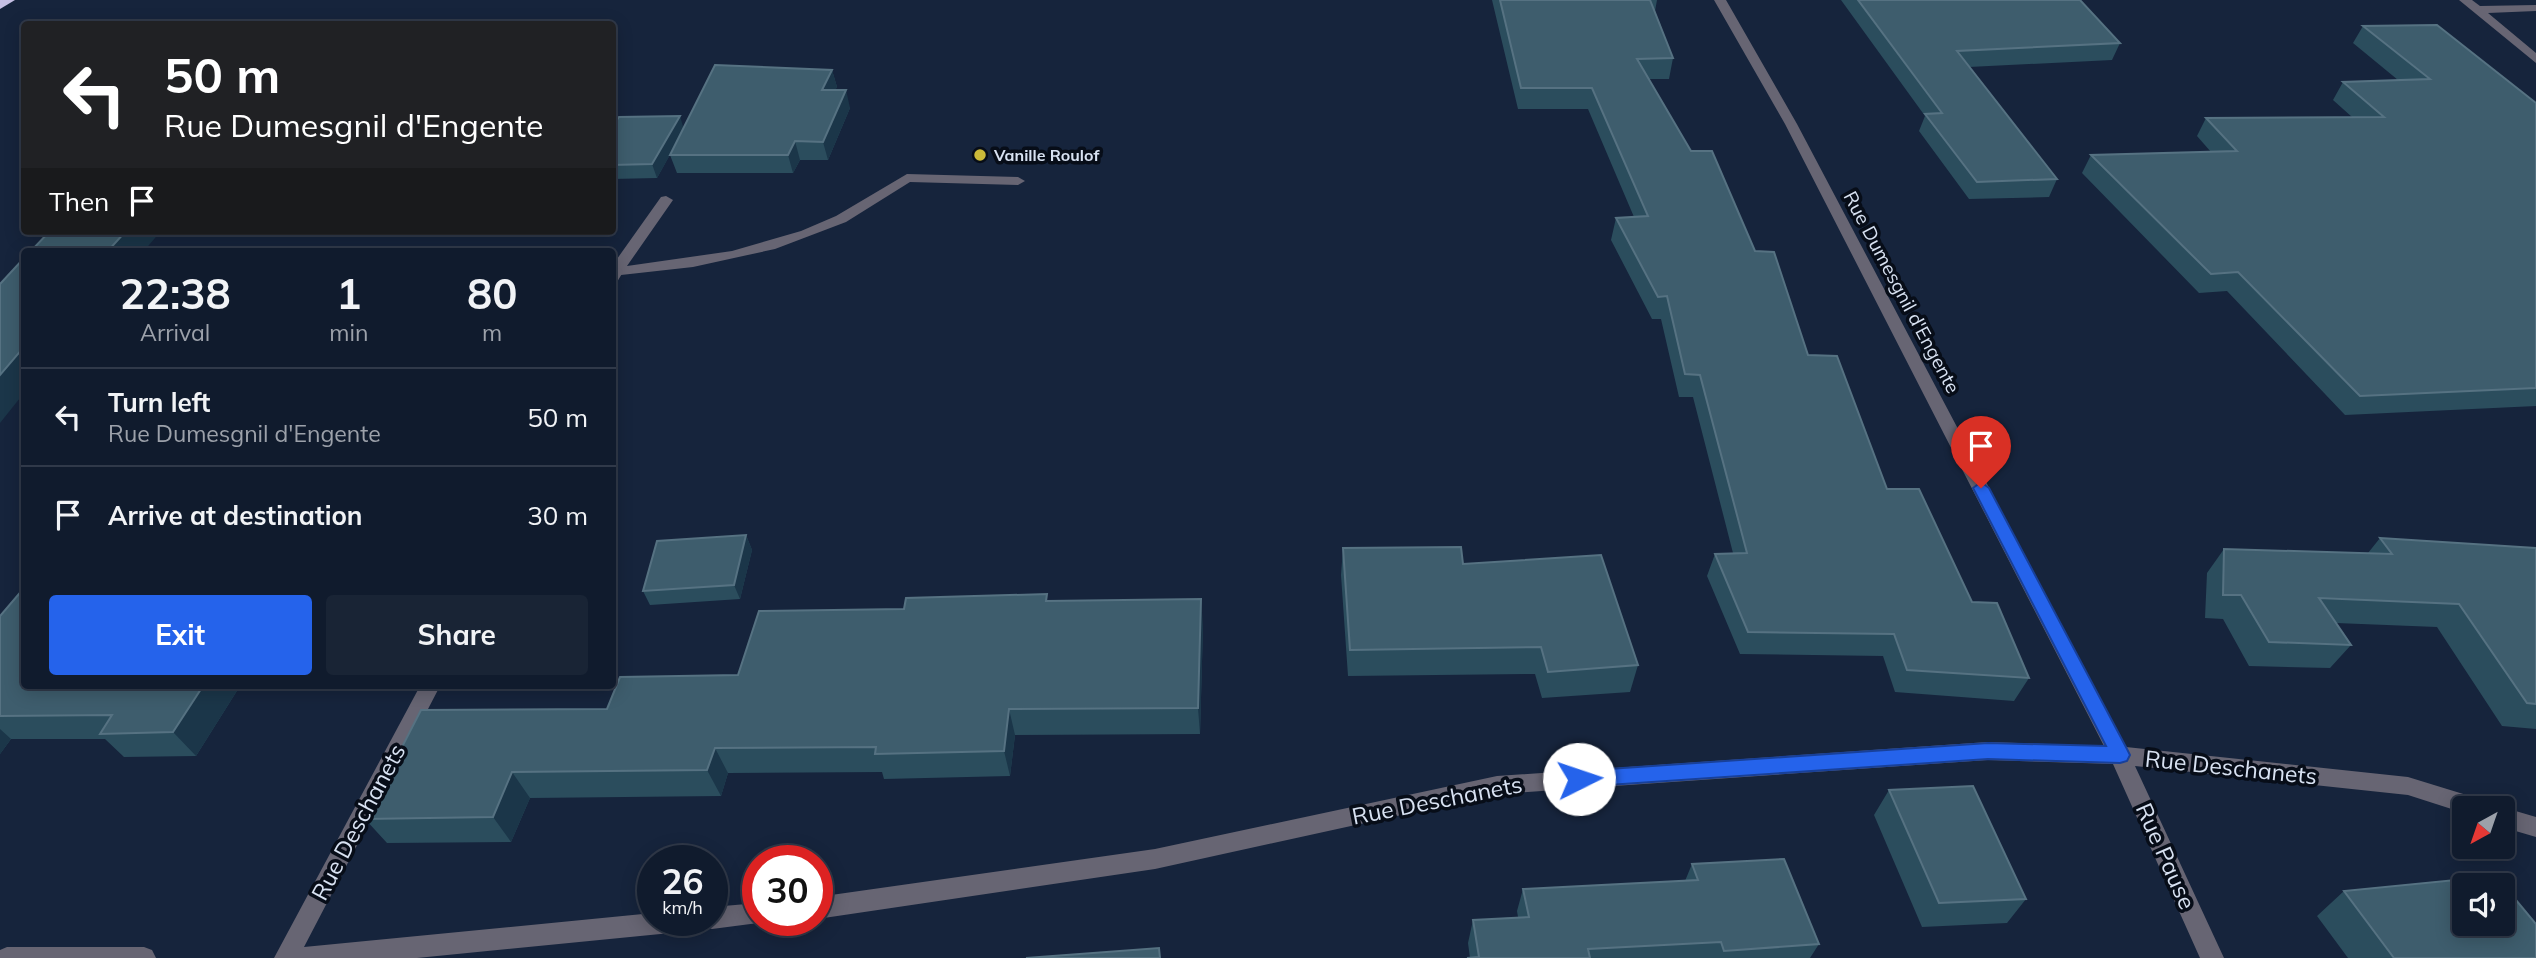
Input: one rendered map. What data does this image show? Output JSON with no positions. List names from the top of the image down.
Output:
{
  "streets": {
    "street": ["Rue Dumesgnil d'Engente", "Rue Deschanets", "Rue Pause"]
  },
  "crossings": [
    ["Rue Dumesgnil d'Engente", "Rue Deschanets"],
    ["Rue Dumesgnil d'Engente", "Rue Pause"],
    ["Rue Deschanets", "Rue Pause"]
  ],
  "places": ["Vanille Roulof"],
  "north": "bottom left",
  "page": {
    "turn": ["50 m", "Rue Dumesgnil d'Engente"],
    "then": "Then",
    "eta": [
      "22:38",
      "Arrival",
      "1",
      "min",
      "80",
      "m"
    ],
    "list": [
      {
        "name": "Turn left",
        "note": "Rue Dumesgnil d'Engente",
        "value": "50 m"
      },
      {
        "name": "Arrive at destination",
        "value": "30 m"
      }
    ],
    "buttons": ["Exit", "Share"],
    "speed": "26 km/h",
    "limit": "30"
  }
}
